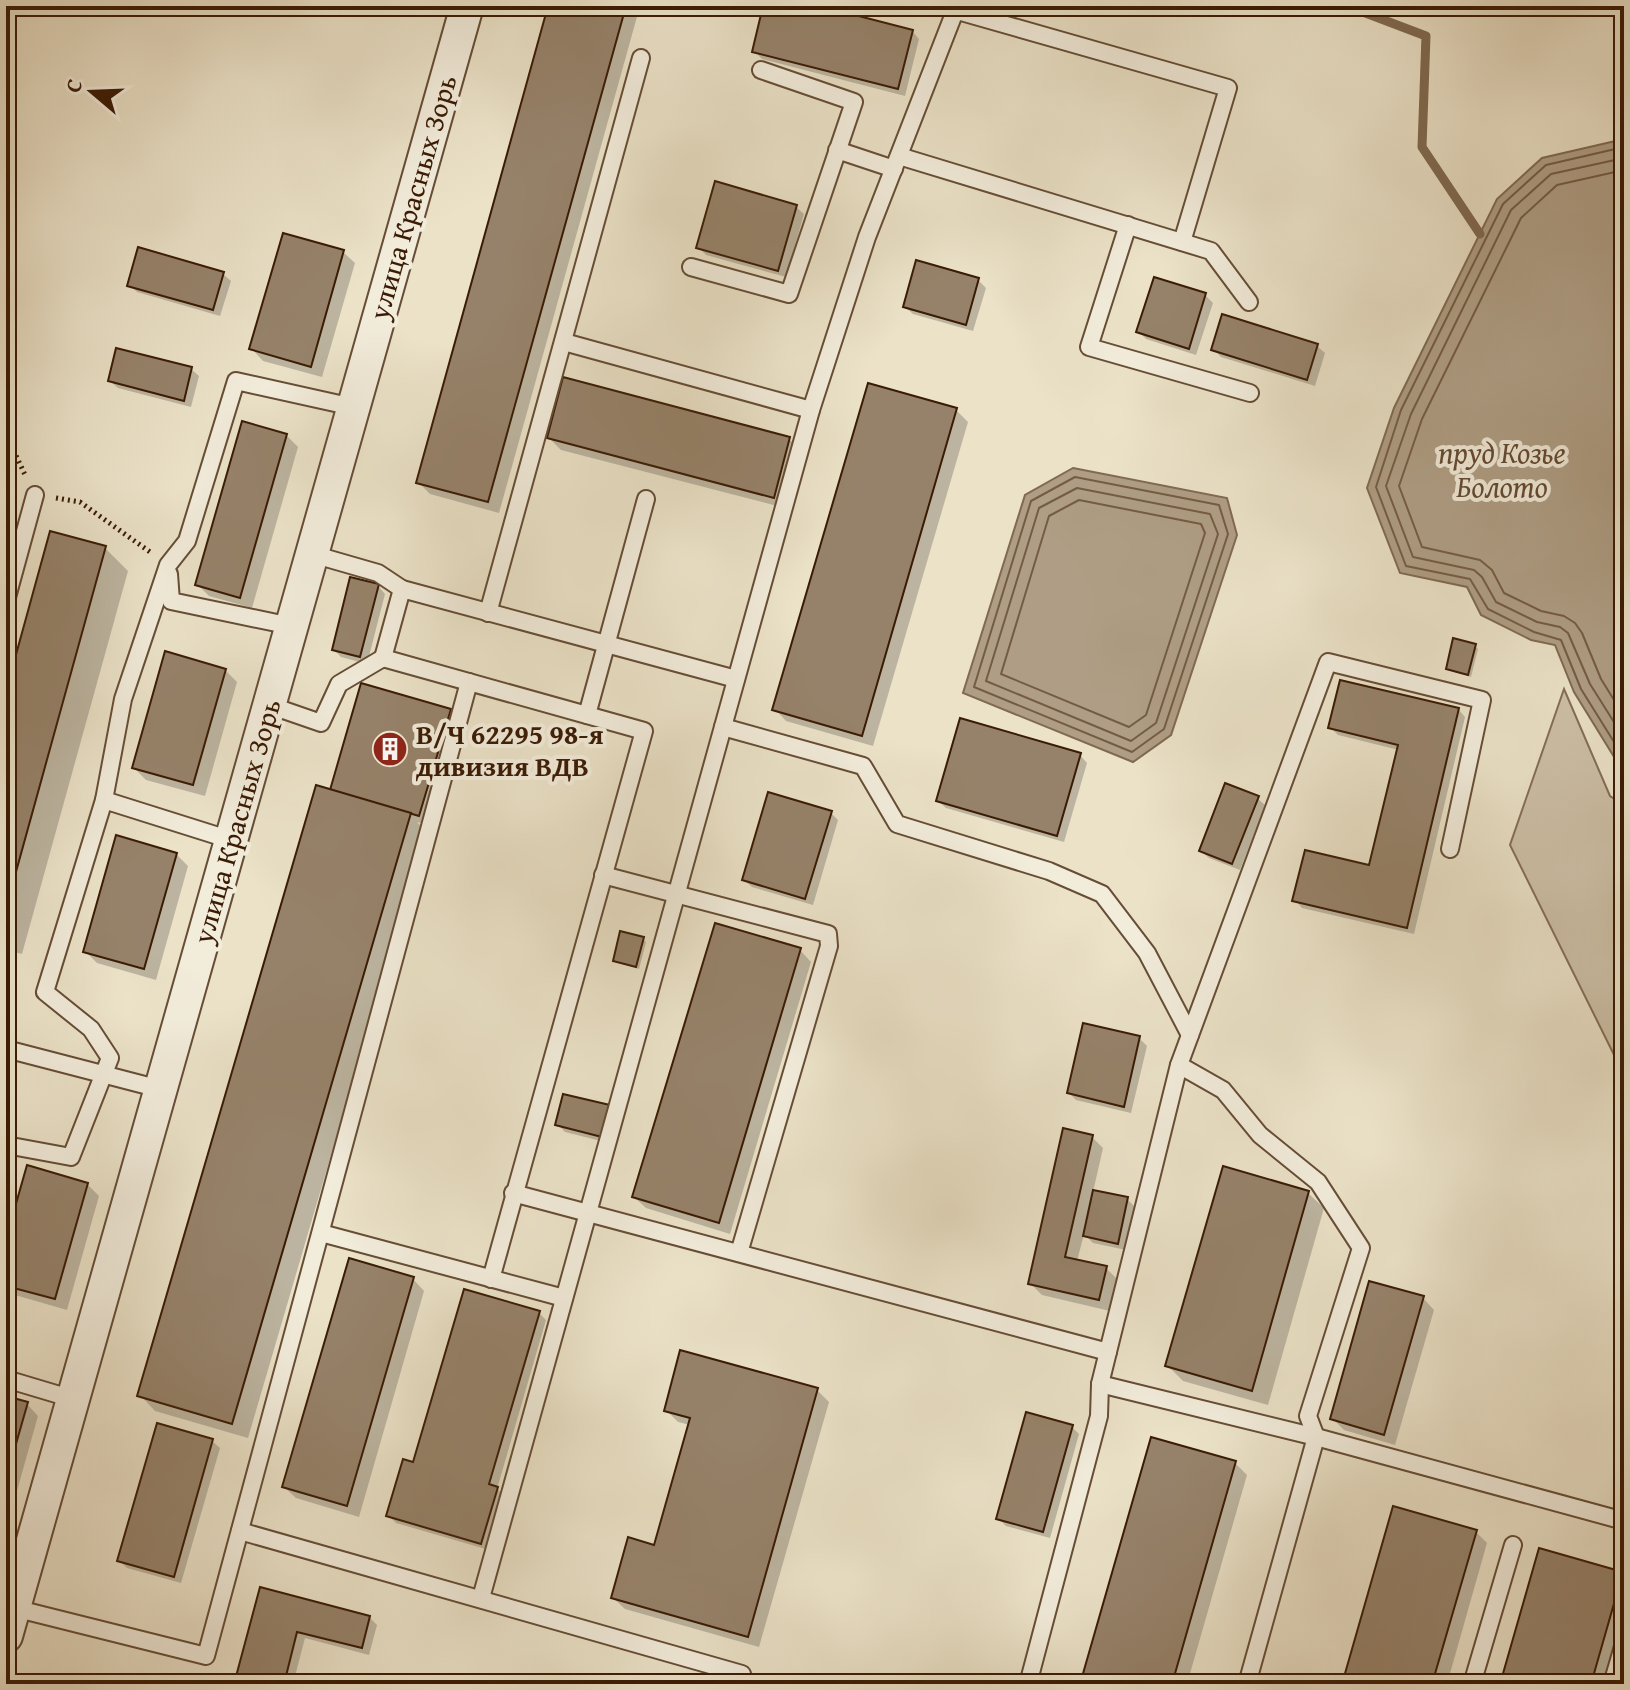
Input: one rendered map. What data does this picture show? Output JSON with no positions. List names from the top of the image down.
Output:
{
  "streets": {
    "street": ["улица Красных Зорь"]
  },
  "water": ["пруд Козье Болото"],
  "places": {
    "building": ["В/Ч 62295 98-я дивизия ВДВ"]
  },
  "north": "left"
}
